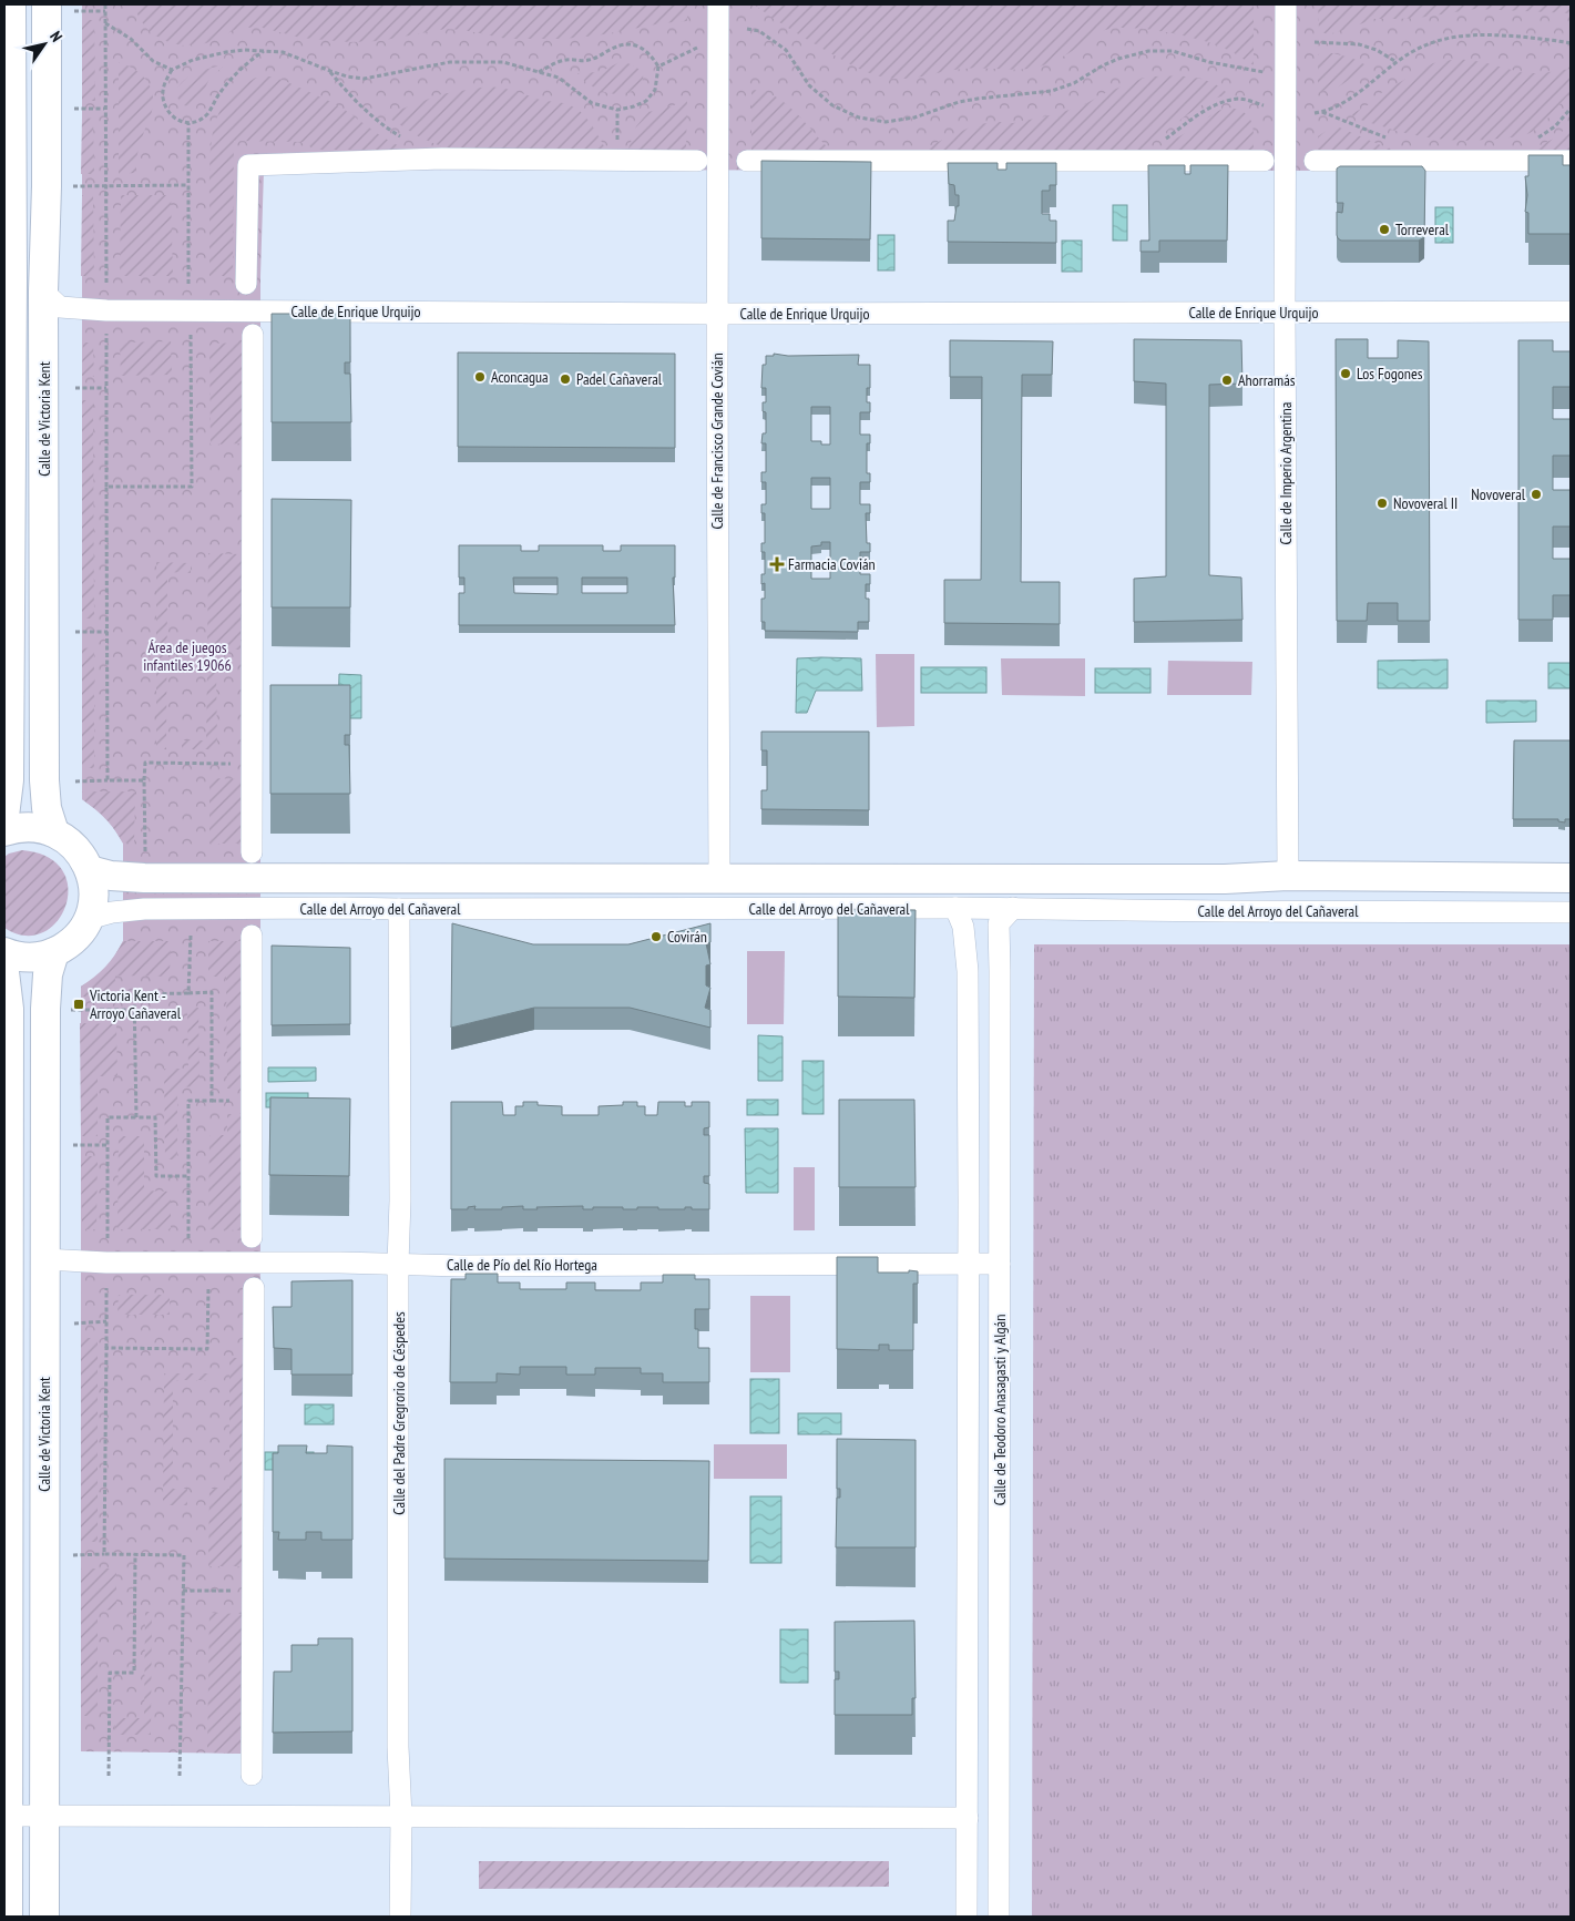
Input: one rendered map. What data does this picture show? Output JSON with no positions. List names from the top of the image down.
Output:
{
  "streets": {
    "main road": ["Calle de Victoria Kent", "Calle del Arroyo del Cañaveral"],
    "street": [
      "Calle de Enrique Urquijo",
      "Calle de Francisco Grande Covián",
      "Calle de Imperio Argentina",
      "Calle de Pío del Río Hortega",
      "Calle de Teodoro Anasagasti y Algán",
      "Calle del Padre Gregrorio de Céspedes"
    ]
  },
  "crossings": [
    ["Calle de Enrique Urquijo", "Calle de Victoria Kent"],
    ["Calle de Enrique Urquijo", "Calle de Francisco Grande Covián"],
    ["Calle de Enrique Urquijo", "Calle de Imperio Argentina"],
    ["Calle de Victoria Kent", "Calle de Pío del Río Hortega"],
    ["Calle de Francisco Grande Covián", "Calle del Arroyo del Cañaveral"],
    ["Calle de Imperio Argentina", "Calle del Arroyo del Cañaveral"],
    ["Calle del Arroyo del Cañaveral", "Calle de Teodoro Anasagasti y Algán"],
    ["Calle del Arroyo del Cañaveral", "Calle del Padre Gregrorio de Céspedes"],
    ["Calle de Pío del Río Hortega", "Calle de Teodoro Anasagasti y Algán"],
    ["Calle de Pío del Río Hortega", "Calle del Padre Gregrorio de Céspedes"]
  ],
  "parks": ["Área de juegos infantiles 19066"],
  "places": {
    "other": [
      "Torreveral",
      "Los Fogones",
      "Aconcagua",
      "Padel Cañaveral",
      "Ahorramás",
      "Novoveral",
      "Novoveral II",
      "Covirán"
    ],
    "health": ["Farmacia Covián"],
    "transit": ["Victoria Kent - Arroyo Cañaveral"]
  },
  "north": "top right"
}
